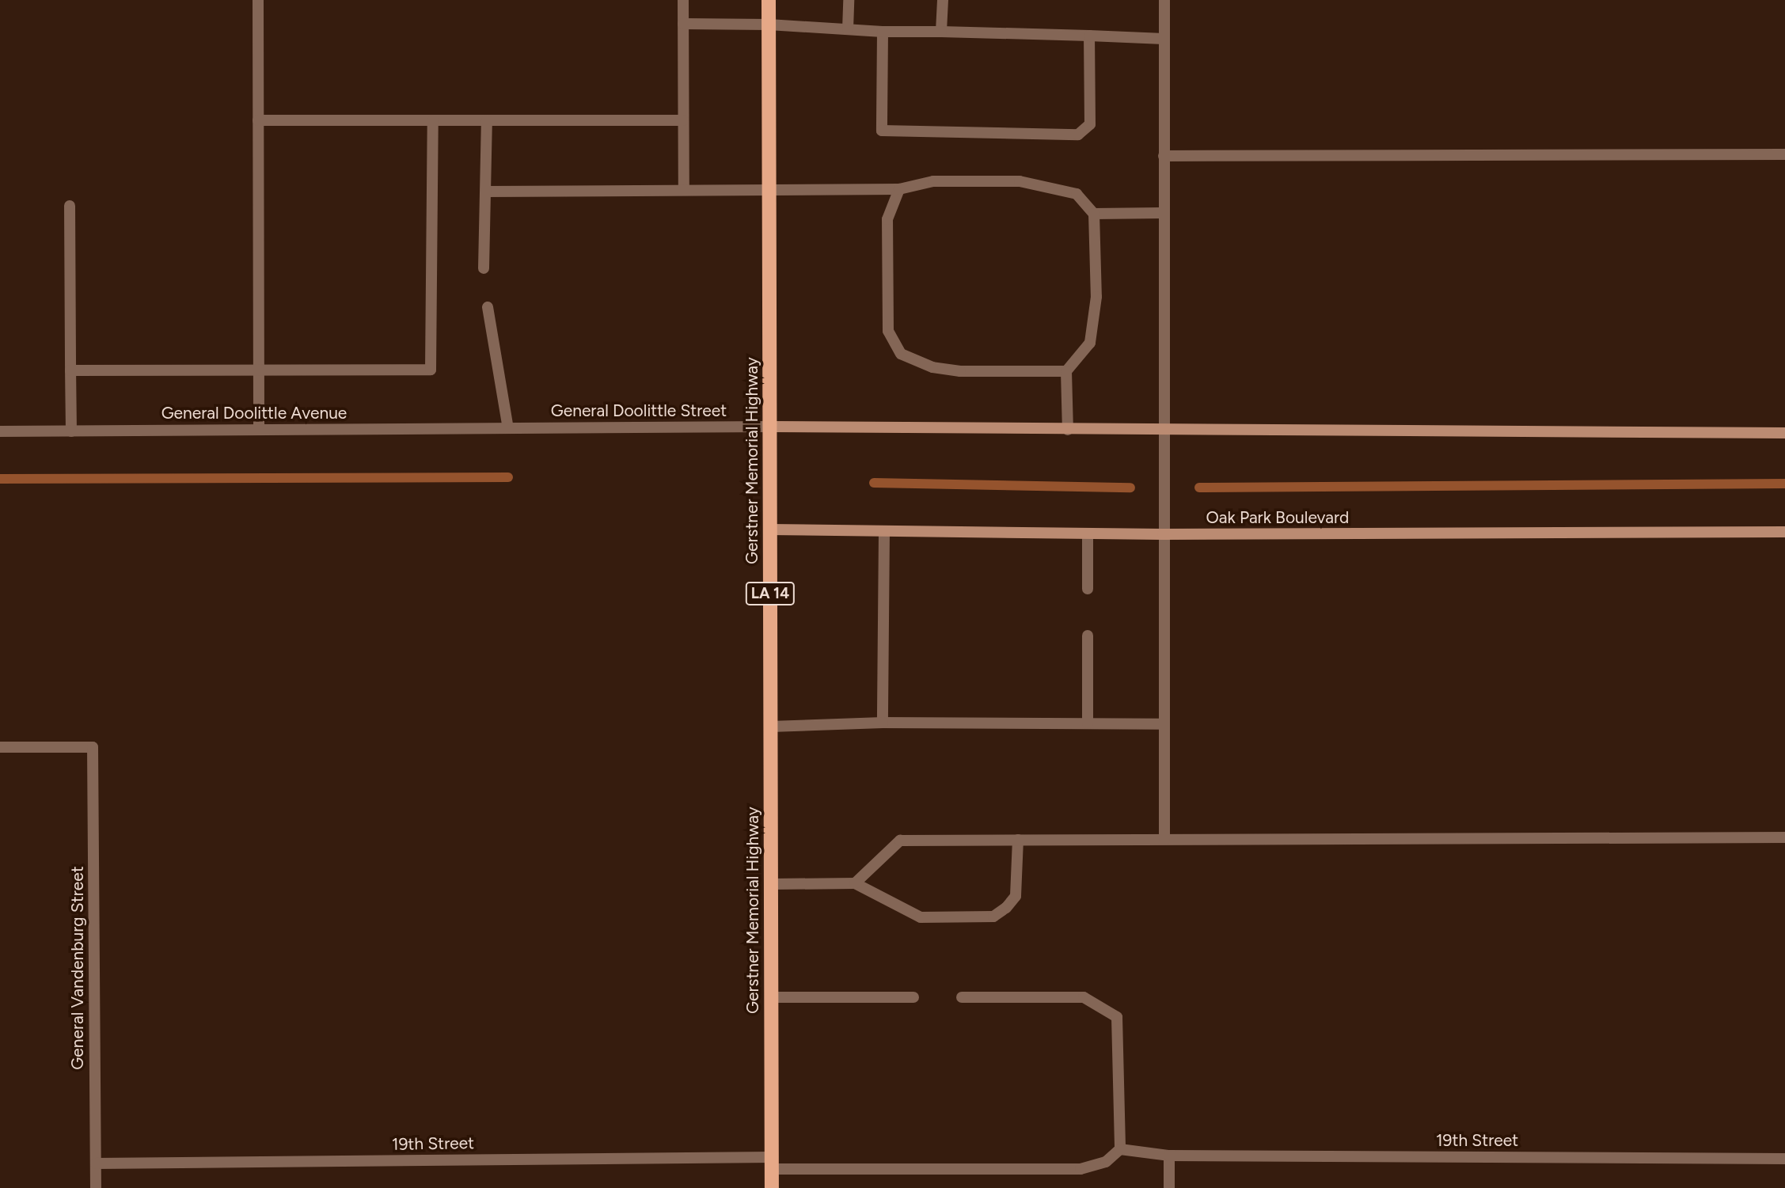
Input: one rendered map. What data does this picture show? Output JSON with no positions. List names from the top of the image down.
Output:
{
  "streets": {
    "main road": ["Gerstner Memorial Highway", "LA 14"],
    "street": [
      "General Doolittle Street",
      "General Doolittle Avenue",
      "Oak Park Boulevard",
      "General Vandenburg Street",
      "19th Street"
    ]
  },
  "crossings": [
    ["General Doolittle Street", "General Doolittle Avenue"],
    ["General Doolittle Street", "Gerstner Memorial Highway"],
    ["Gerstner Memorial Highway", "Oak Park Boulevard"],
    ["Gerstner Memorial Highway", "19th Street"],
    ["General Vandenburg Street", "19th Street"]
  ]
}
